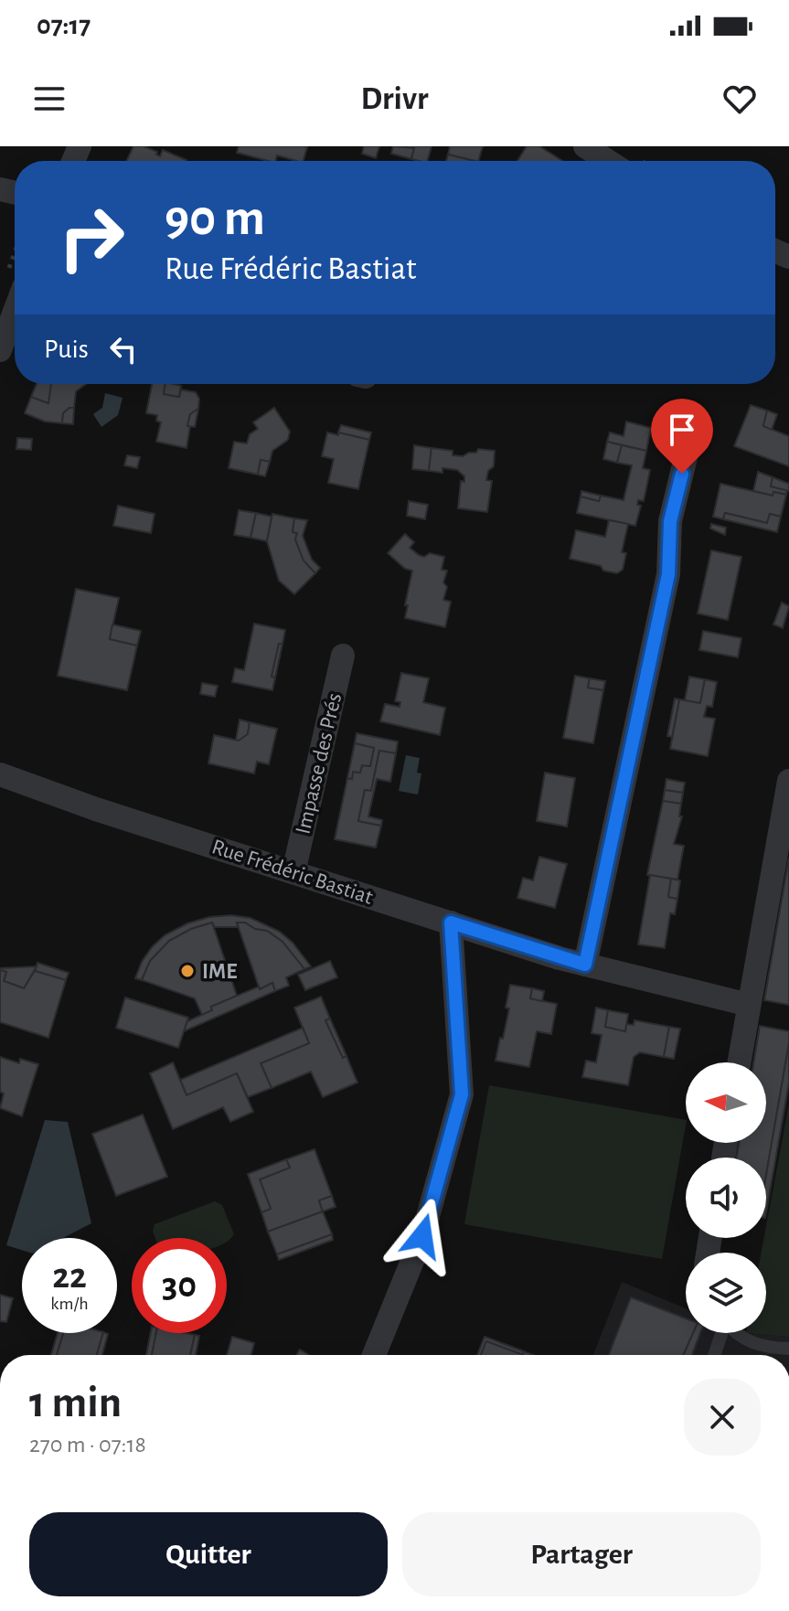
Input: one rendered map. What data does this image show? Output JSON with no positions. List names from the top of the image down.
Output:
{
  "streets": {
    "street": ["Impasse des Prés", "Rue Frédéric Bastiat"]
  },
  "crossings": [
    ["Impasse des Prés", "Rue Frédéric Bastiat"]
  ],
  "places": ["IME"],
  "north": "left",
  "page": {
    "status": "07:17",
    "header": "Drivr",
    "turn": ["90 m", "Rue Frédéric Bastiat"],
    "then": "Puis",
    "speed": "22 km/h",
    "limit": "30",
    "heading": ["1 min", "270 m · 07:18"],
    "buttons": ["Quitter", "Partager"]
  }
}
